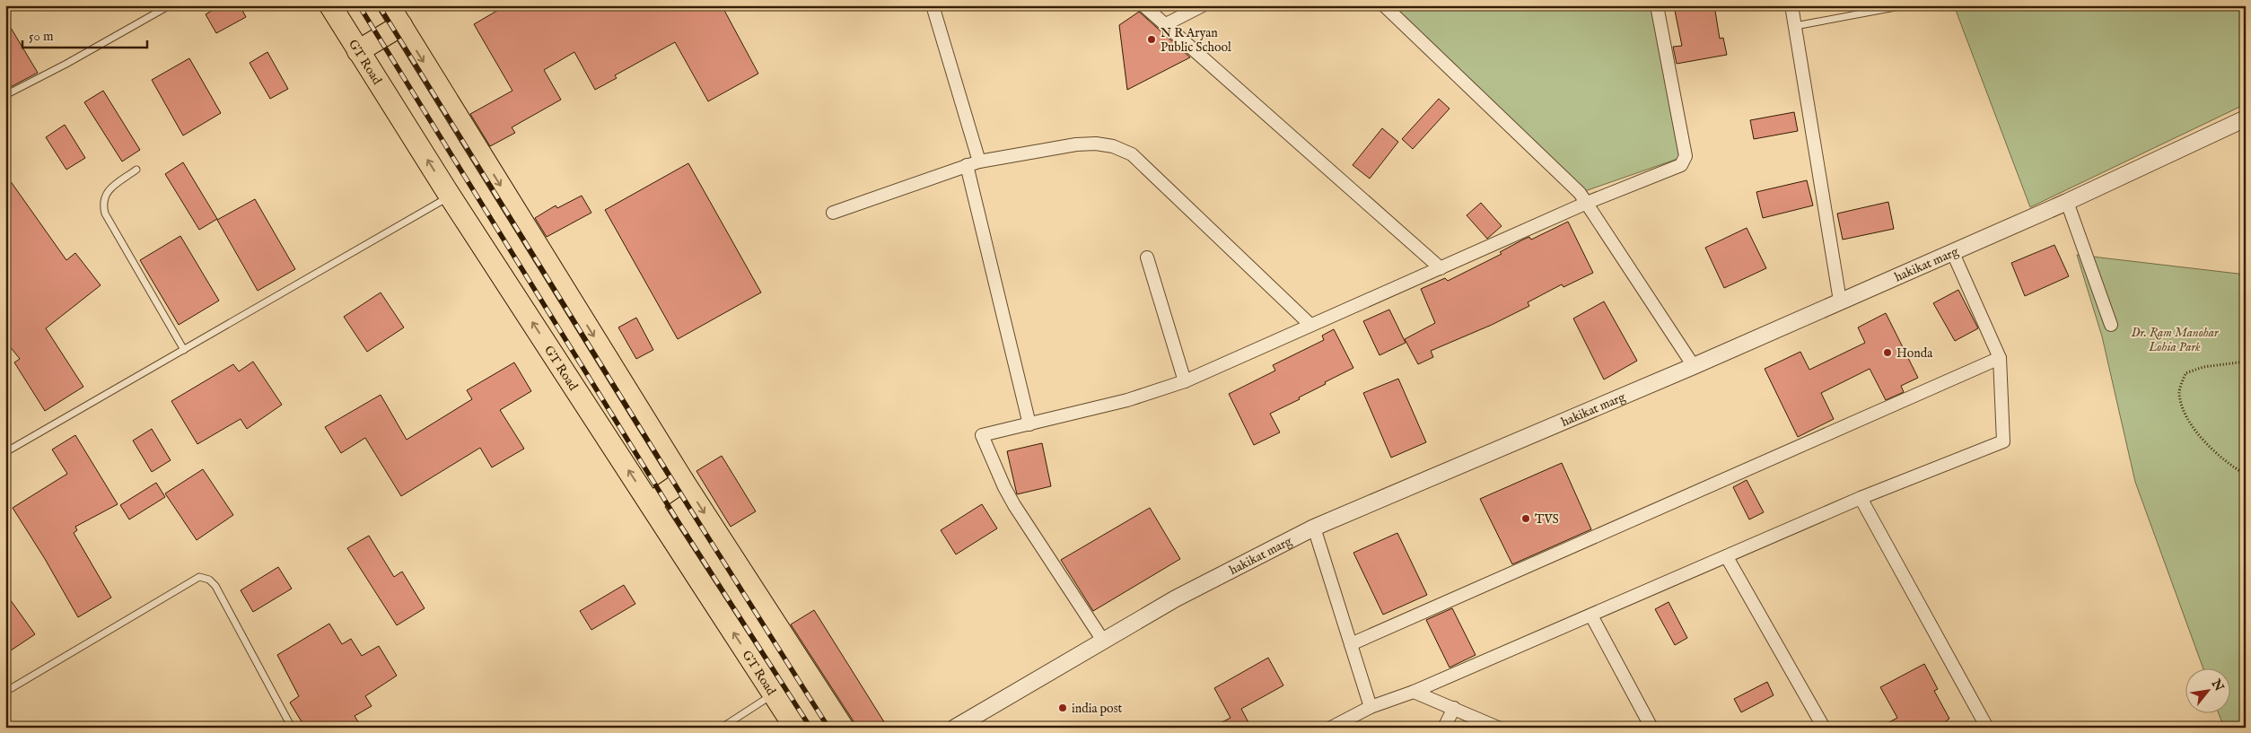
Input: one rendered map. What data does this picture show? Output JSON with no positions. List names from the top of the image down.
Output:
{
  "streets": {
    "highway": ["GT Road"],
    "street": ["hakikat marg"]
  },
  "parks": ["Dr. Ram Manohar Lohia Park"],
  "places": [
    "N R Aryan Public School",
    "Honda",
    "TVS",
    "india post"
  ],
  "scale_bar": "50 m",
  "north": "top right"
}
